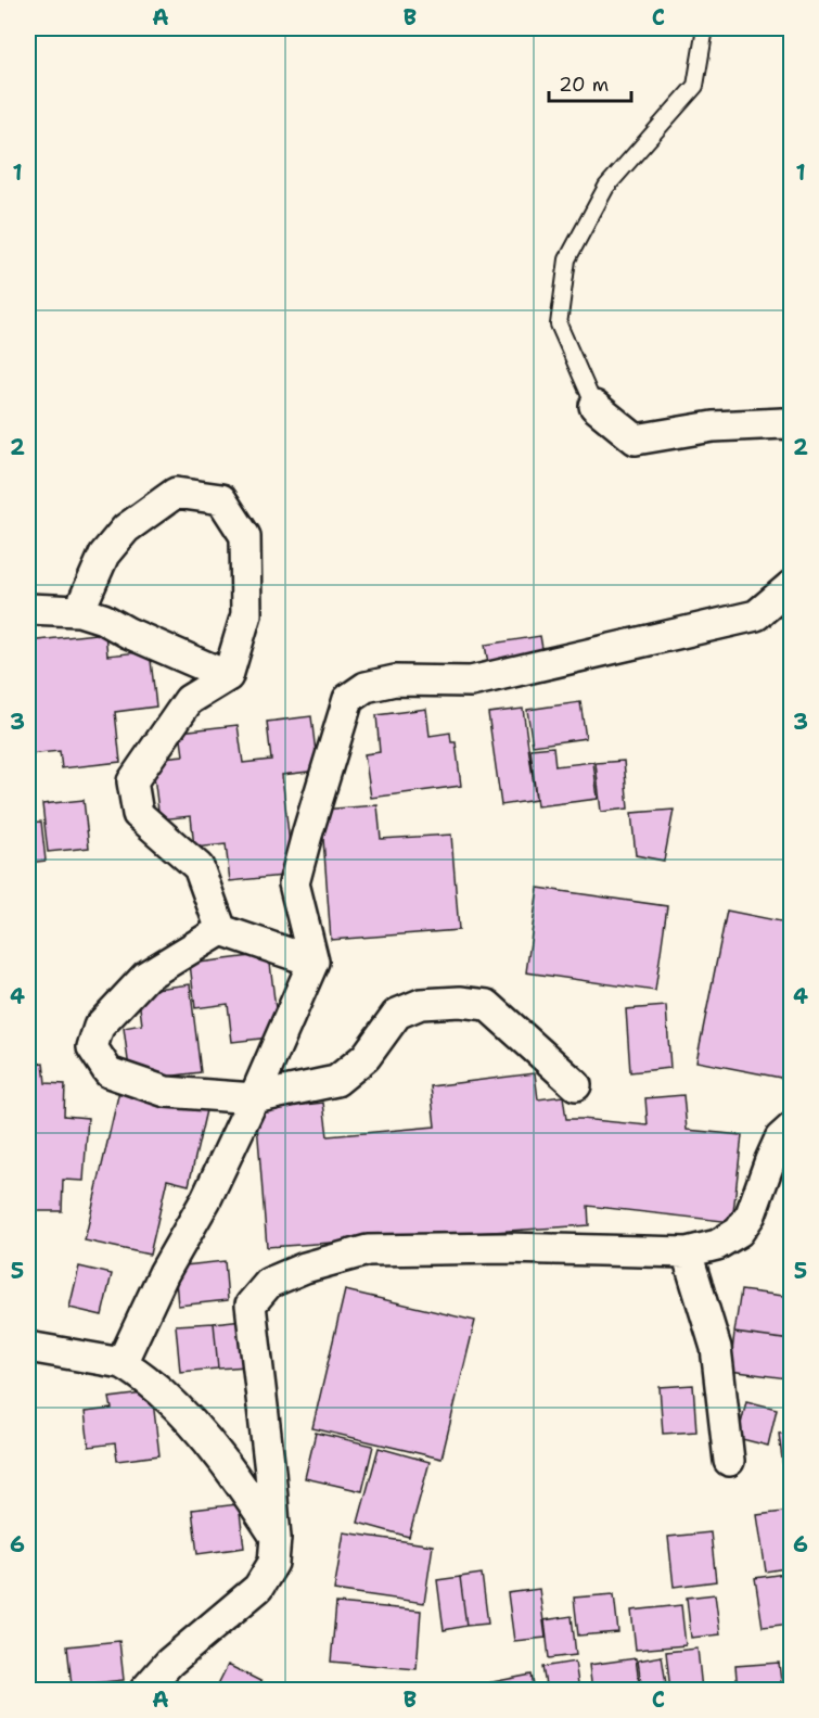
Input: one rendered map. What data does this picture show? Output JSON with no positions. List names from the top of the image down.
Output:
{
  "scale_bar": "20 m",
  "grid": {
    "columns": ["A", "B", "C"],
    "rows": [
      "1",
      "2",
      "3",
      "4",
      "5",
      "6"
    ]
  }
}
